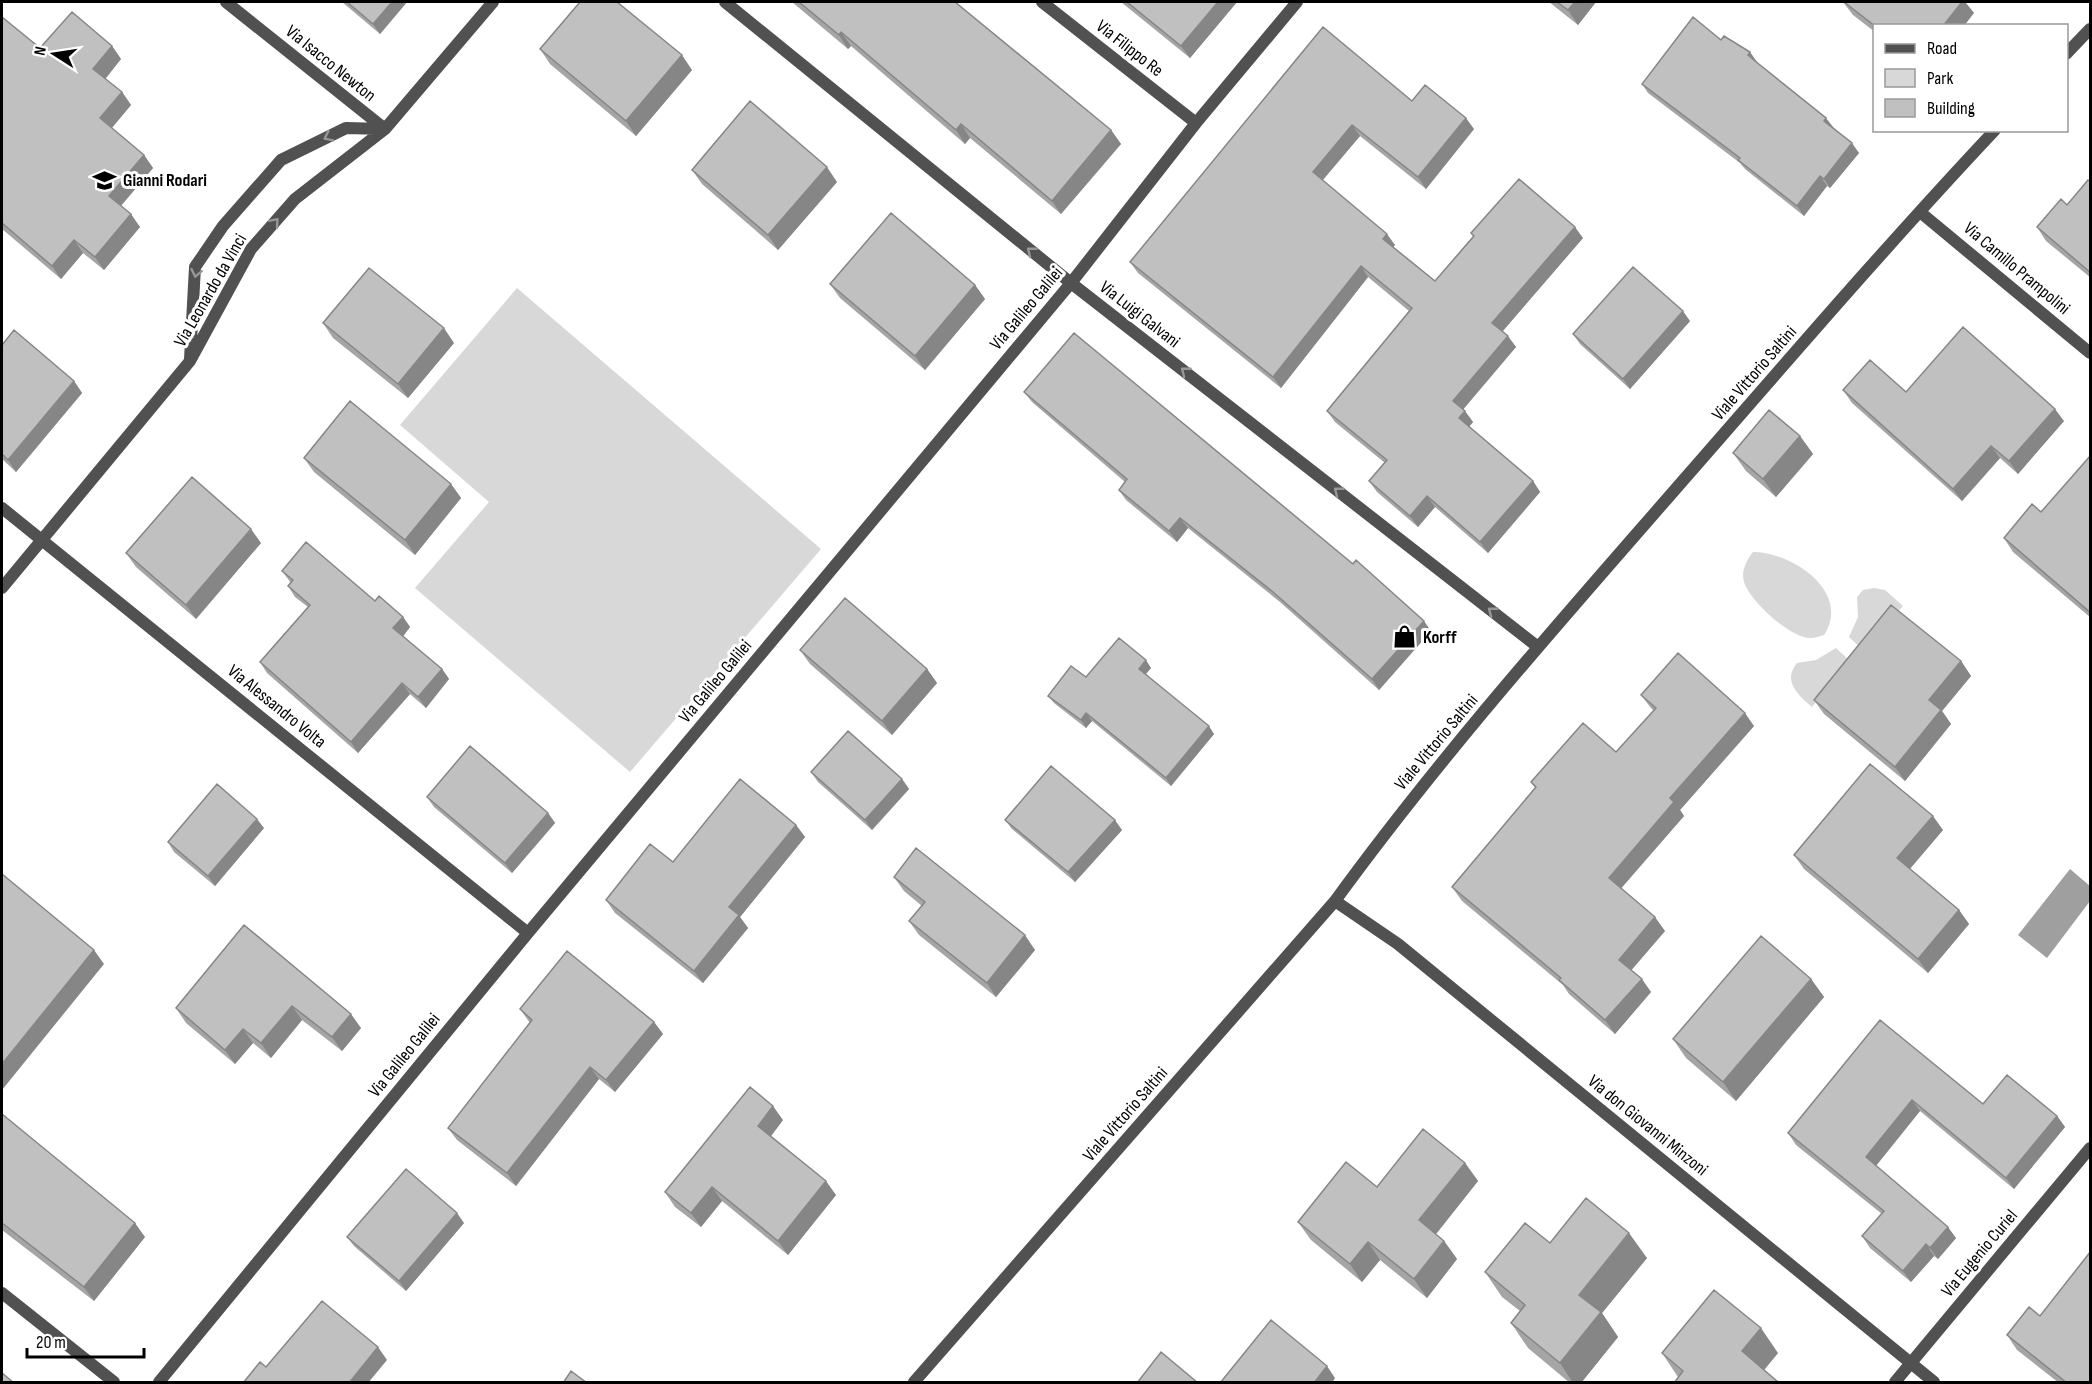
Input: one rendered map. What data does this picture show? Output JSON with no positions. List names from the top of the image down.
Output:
{
  "streets": {
    "street": [
      "Via Filippo Re",
      "Via Isacco Newton",
      "Via Camillo Prampolini",
      "Via Leonardo da Vinci",
      "Via Galileo Galilei",
      "Via Luigi Galvani",
      "Viale Vittorio Saltini",
      "Via Alessandro Volta",
      "Via don Giovanni Minzoni",
      "Via Eugenio Curiel"
    ]
  },
  "crossings": [
    ["Via Filippo Re", "Via Galileo Galilei"],
    ["Via Isacco Newton", "Via Leonardo da Vinci"],
    ["Via Camillo Prampolini", "Viale Vittorio Saltini"],
    ["Via Leonardo da Vinci", "Via Alessandro Volta"],
    ["Via Galileo Galilei", "Via Luigi Galvani"],
    ["Via Galileo Galilei", "Via Alessandro Volta"],
    ["Via Luigi Galvani", "Viale Vittorio Saltini"],
    ["Viale Vittorio Saltini", "Via don Giovanni Minzoni"],
    ["Via don Giovanni Minzoni", "Via Eugenio Curiel"]
  ],
  "one_way": ["Via Leonardo da Vinci", "Via Luigi Galvani"],
  "places": {
    "school or university": ["Gianni Rodari"],
    "shop": ["Korff"]
  },
  "legend": ["Road", "Park", "Building"],
  "scale_bar": "20 m",
  "north": "left"
}
